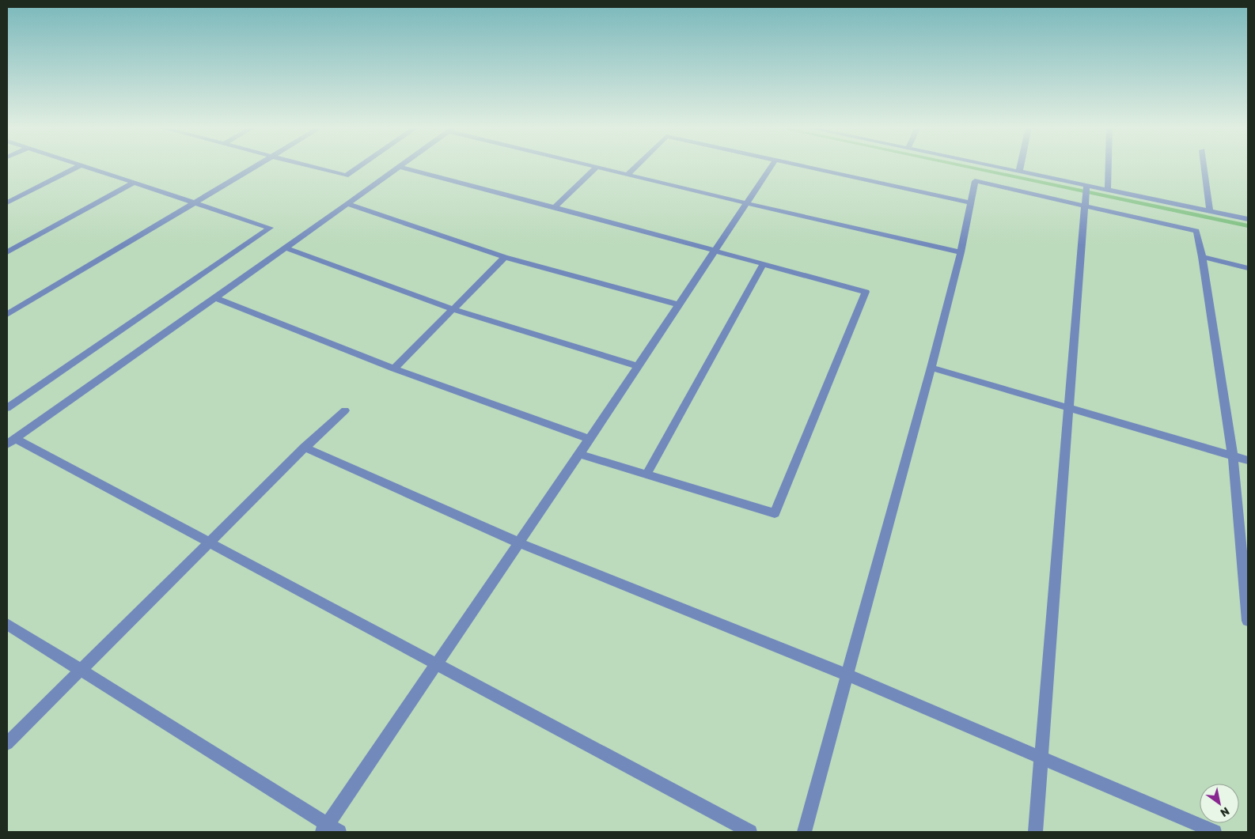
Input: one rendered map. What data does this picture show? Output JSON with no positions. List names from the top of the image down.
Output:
{
  "north": "bottom right"
}
